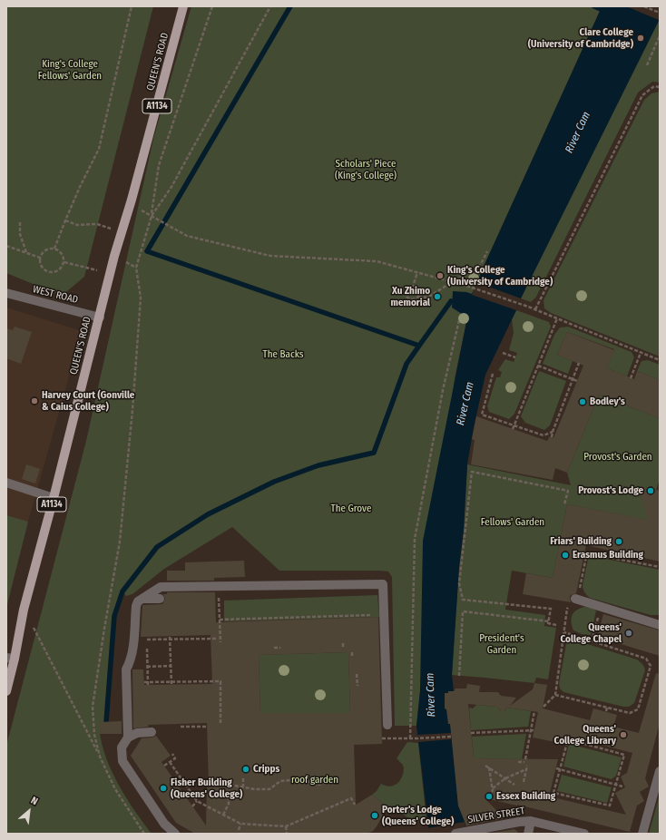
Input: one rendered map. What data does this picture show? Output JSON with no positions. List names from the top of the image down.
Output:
{
  "streets": {
    "main road": ["QUEEN'S ROAD", "A1134"],
    "street": ["WEST ROAD", "SILVER STREET"]
  },
  "crossings": [
    ["QUEEN'S ROAD", "WEST ROAD"]
  ],
  "water": ["River Cam"],
  "parks": [
    "King's College Fellows' Garden",
    "Scholars' Piece (King's College)",
    "The Backs",
    "Provost's Garden",
    "The Grove",
    "Fellows' Garden",
    "President's Garden",
    "roof garden"
  ],
  "places": [
    "Clare College (University of Cambridge)",
    "King's College (University of Cambridge)",
    "Xu Zhimo memorial",
    "Harvey Court (Gonville & Caius College)",
    "Bodley's",
    "Provost's Lodge",
    "Friars' Building",
    "Erasmus Building",
    "Queens' College Chapel",
    "Queens' College Library",
    "Cripps",
    "Fisher Building (Queens' College)",
    "Essex Building",
    "Porter's Lodge (Queens' College)"
  ],
  "north": "top right"
}
